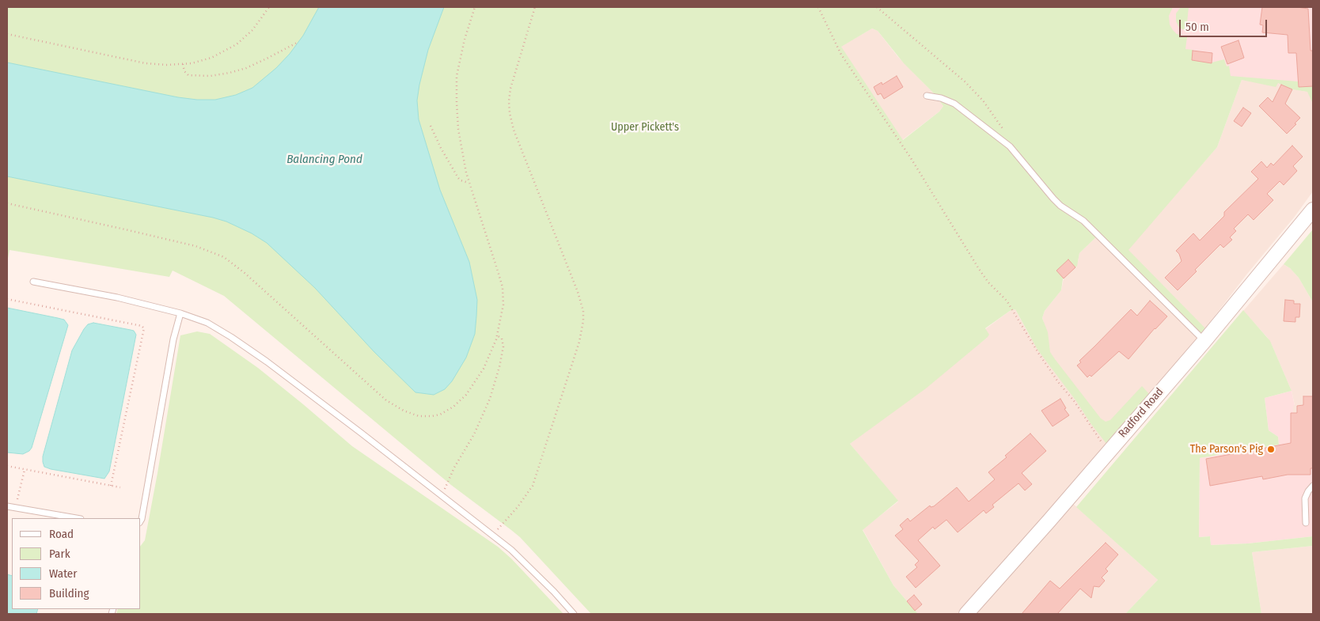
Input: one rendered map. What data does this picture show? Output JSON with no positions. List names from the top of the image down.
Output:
{
  "streets": {
    "street": ["Radford Road"]
  },
  "water": ["Balancing Pond"],
  "parks": ["Upper Pickett's"],
  "places": ["The Parson's Pig"],
  "legend": [
    "Road",
    "Park",
    "Water",
    "Building"
  ],
  "scale_bar": "50 m"
}
